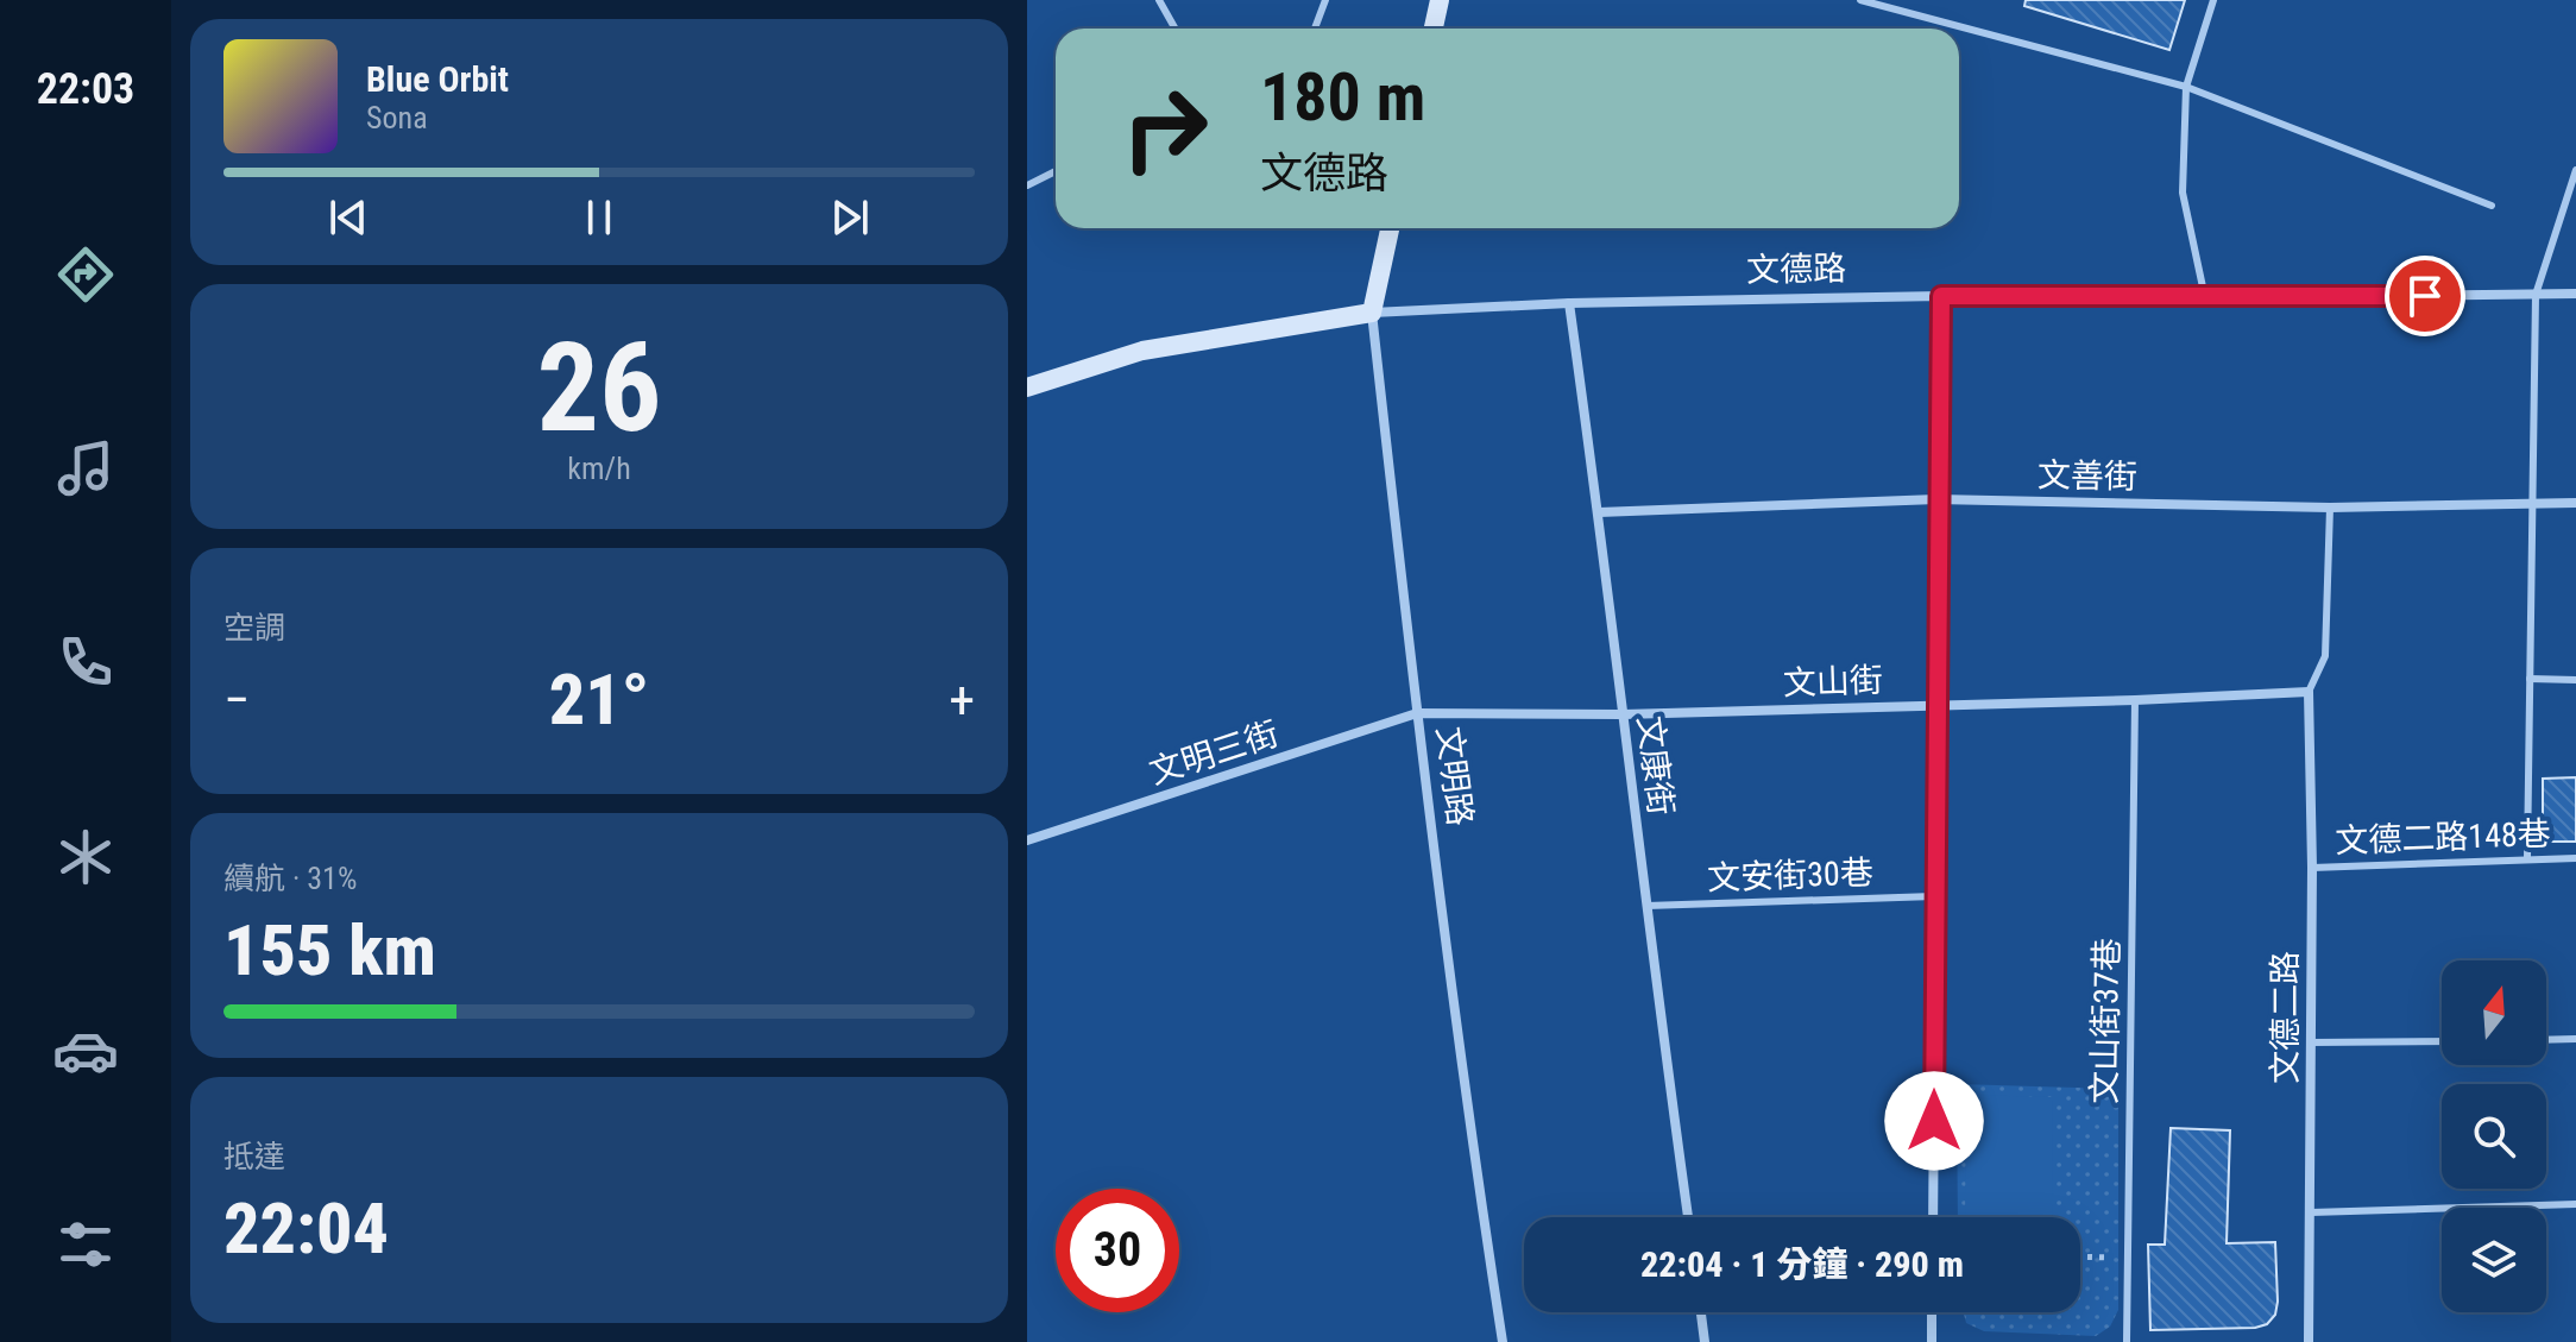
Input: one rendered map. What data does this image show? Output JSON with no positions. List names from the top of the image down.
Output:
{
  "streets": {
    "street": [
      "文德路",
      "文善街",
      "文山街",
      "文明三街",
      "文康街",
      "文明路",
      "文德二路"
    ],
    "lane": ["文德二路148巷", "文安街30巷", "文山街37巷"]
  },
  "crossings": [
    ["文德路", "文康街"],
    ["文德路", "文明路"],
    ["文善街", "文康街"],
    ["文山街", "文明三街"],
    ["文山街", "文康街"],
    ["文山街", "文明路"],
    ["文山街", "文德二路"],
    ["文山街", "文山街37巷"],
    ["文明三街", "文明路"],
    ["文康街", "文安街30巷"],
    ["文德二路148巷", "文德二路"]
  ],
  "north": "top",
  "page": {
    "tabs": "22:03",
    "turn": ["180 m", "文德路"],
    "song": ["Blue Orbit", "Sona"],
    "tile": [
      ["26", "km/h"],
      "空調",
      ["續航 · 31%", "155 km"],
      ["抵達", "22:04"]
    ],
    "heat": ["−", "21°", "+"],
    "limit": "30",
    "trip": "22:04 · 1 分鐘 · 290 m"
  }
}
